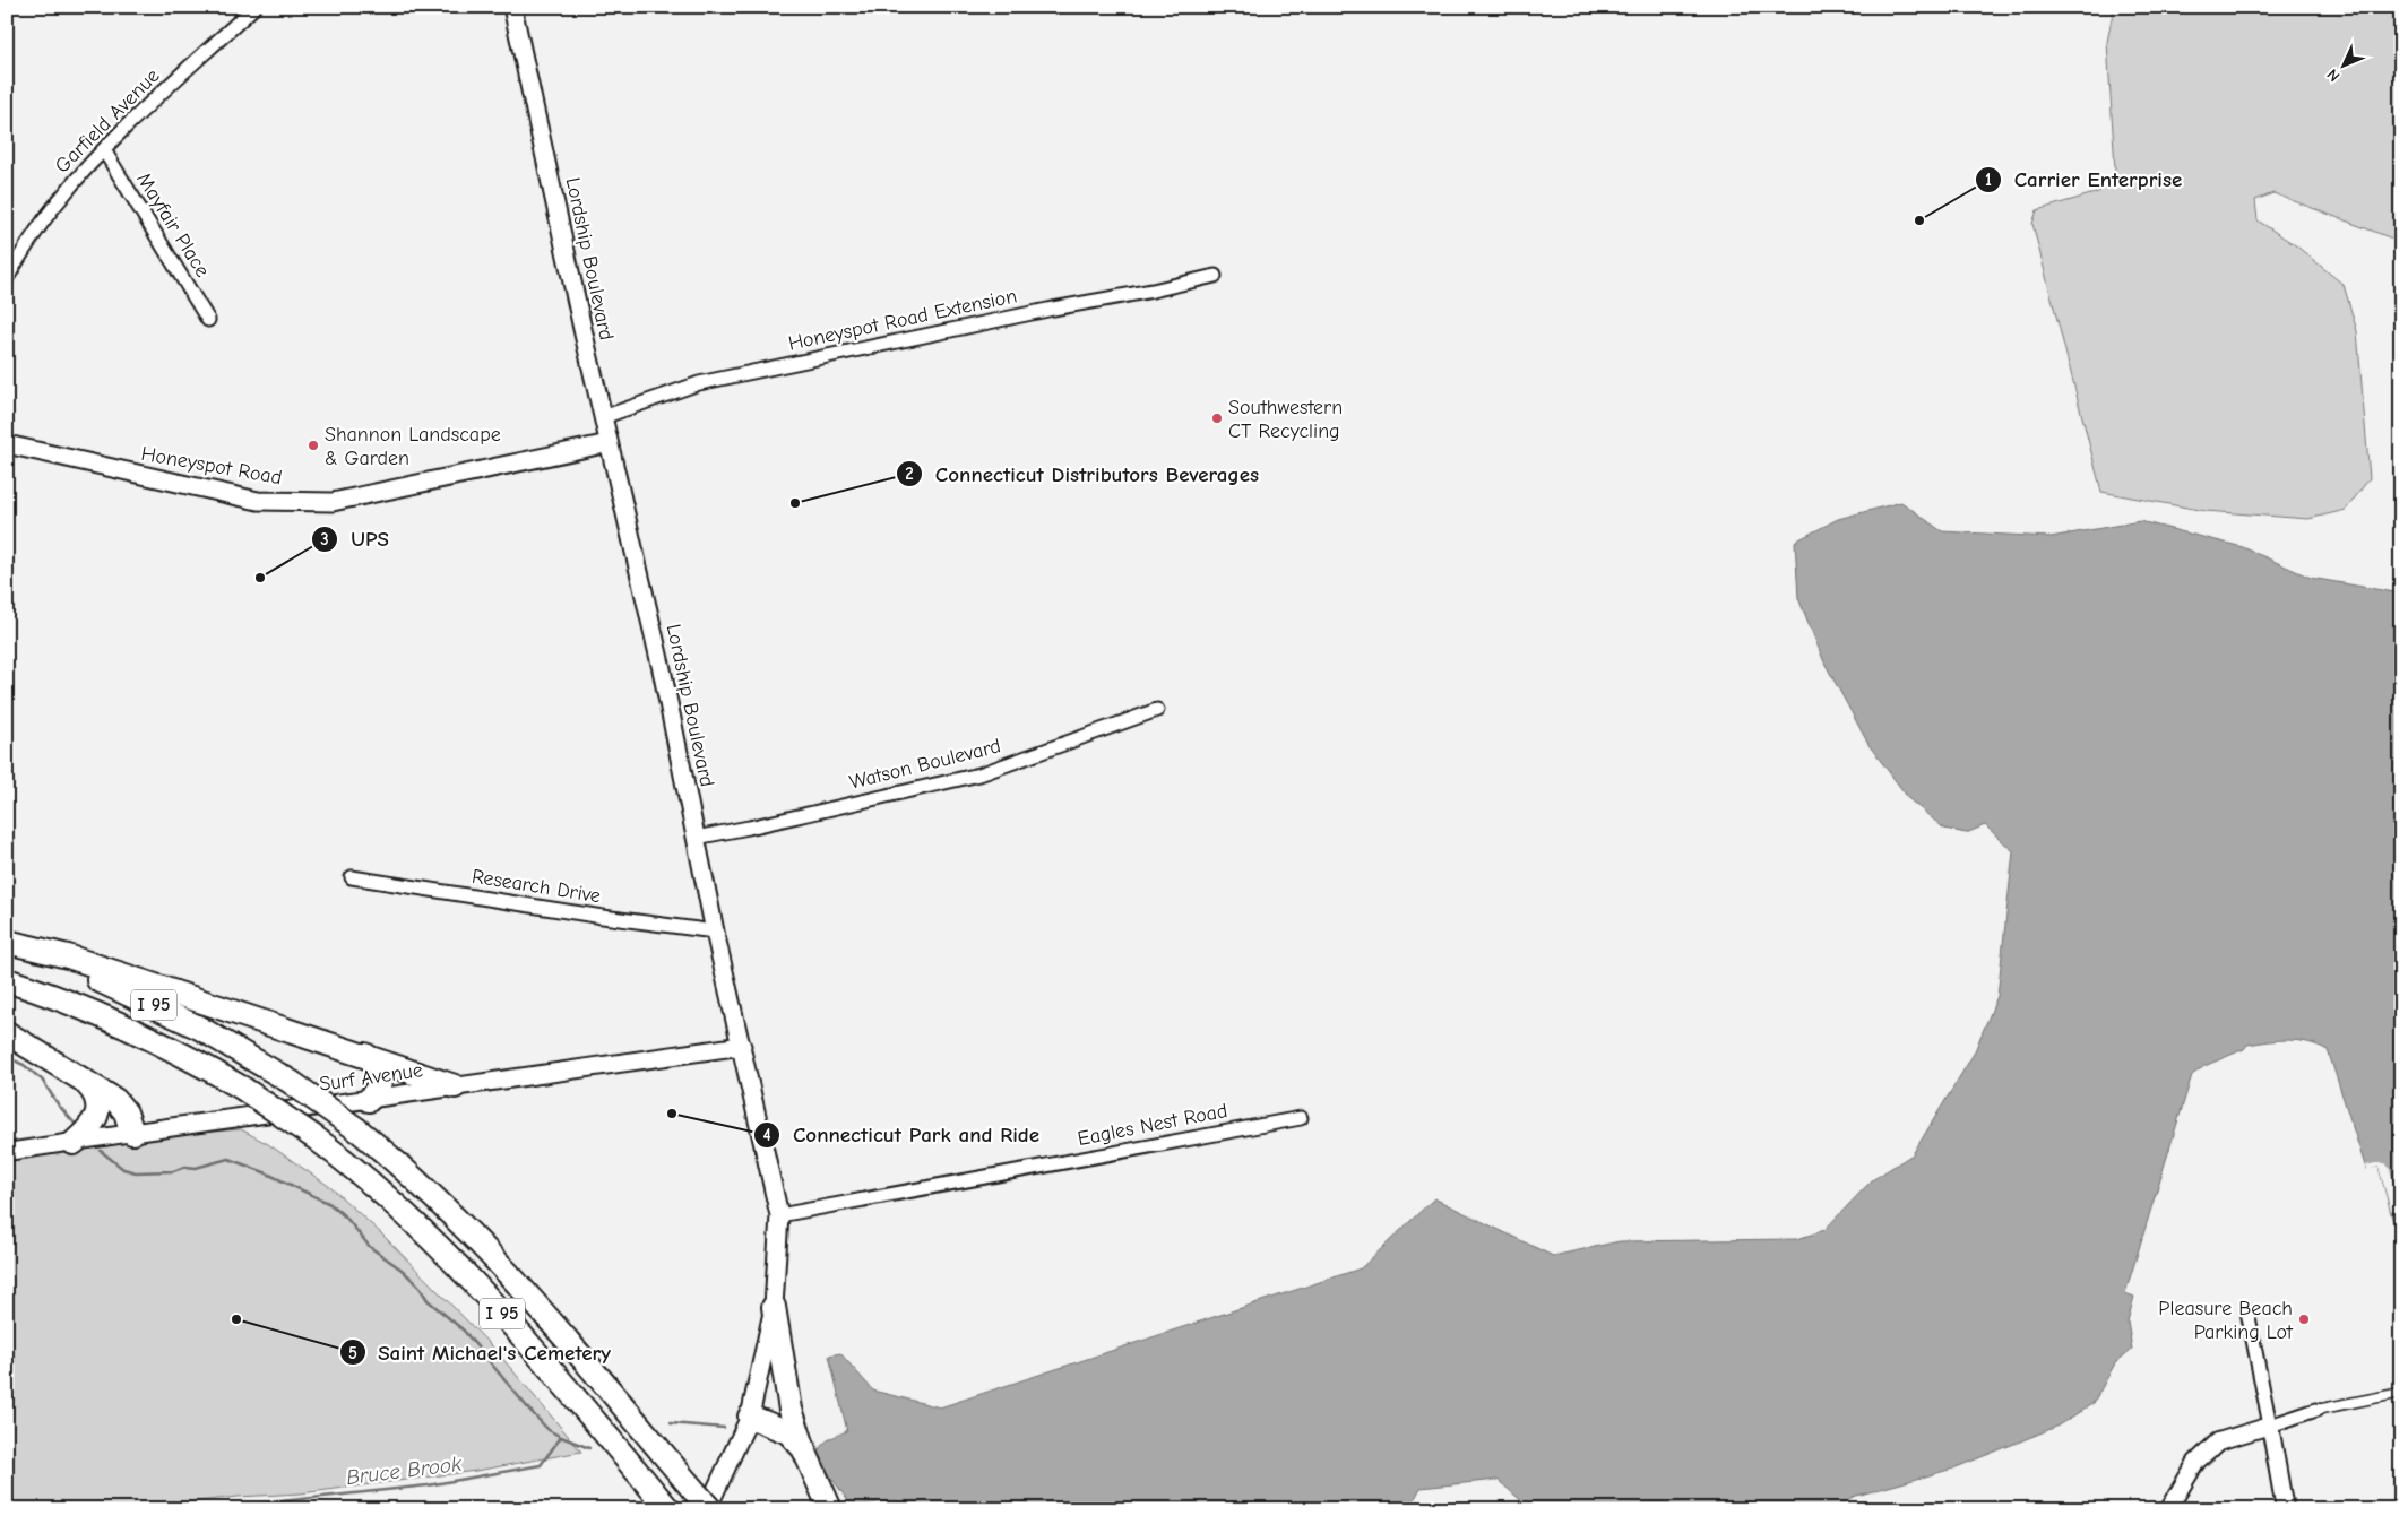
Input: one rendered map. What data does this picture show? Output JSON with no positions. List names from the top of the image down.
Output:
{
  "streets": {
    "highway": ["I 95"],
    "main road": ["Lordship Boulevard", "Honeyspot Road", "Surf Avenue"],
    "street": [
      "Garfield Avenue",
      "Mayfair Place",
      "Honeyspot Road Extension",
      "Watson Boulevard",
      "Research Drive",
      "Eagles Nest Road"
    ]
  },
  "crossings": [
    ["Garfield Avenue", "Mayfair Place"],
    ["Lordship Boulevard", "Honeyspot Road Extension"],
    ["Lordship Boulevard", "Honeyspot Road"],
    ["Lordship Boulevard", "Watson Boulevard"],
    ["Lordship Boulevard", "Research Drive"],
    ["Lordship Boulevard", "I 95"],
    ["Lordship Boulevard", "Surf Avenue"],
    ["Lordship Boulevard", "Eagles Nest Road"]
  ],
  "water": ["Bruce Brook"],
  "places": [
    "Carrier Enterprise",
    "Southwestern CT Recycling",
    "Shannon Landscape & Garden",
    "Connecticut Distributors Beverages",
    "UPS",
    "Connecticut Park and Ride",
    "Saint Michael's Cemetery",
    "Pleasure Beach Parking Lot"
  ],
  "north": "bottom left"
}
